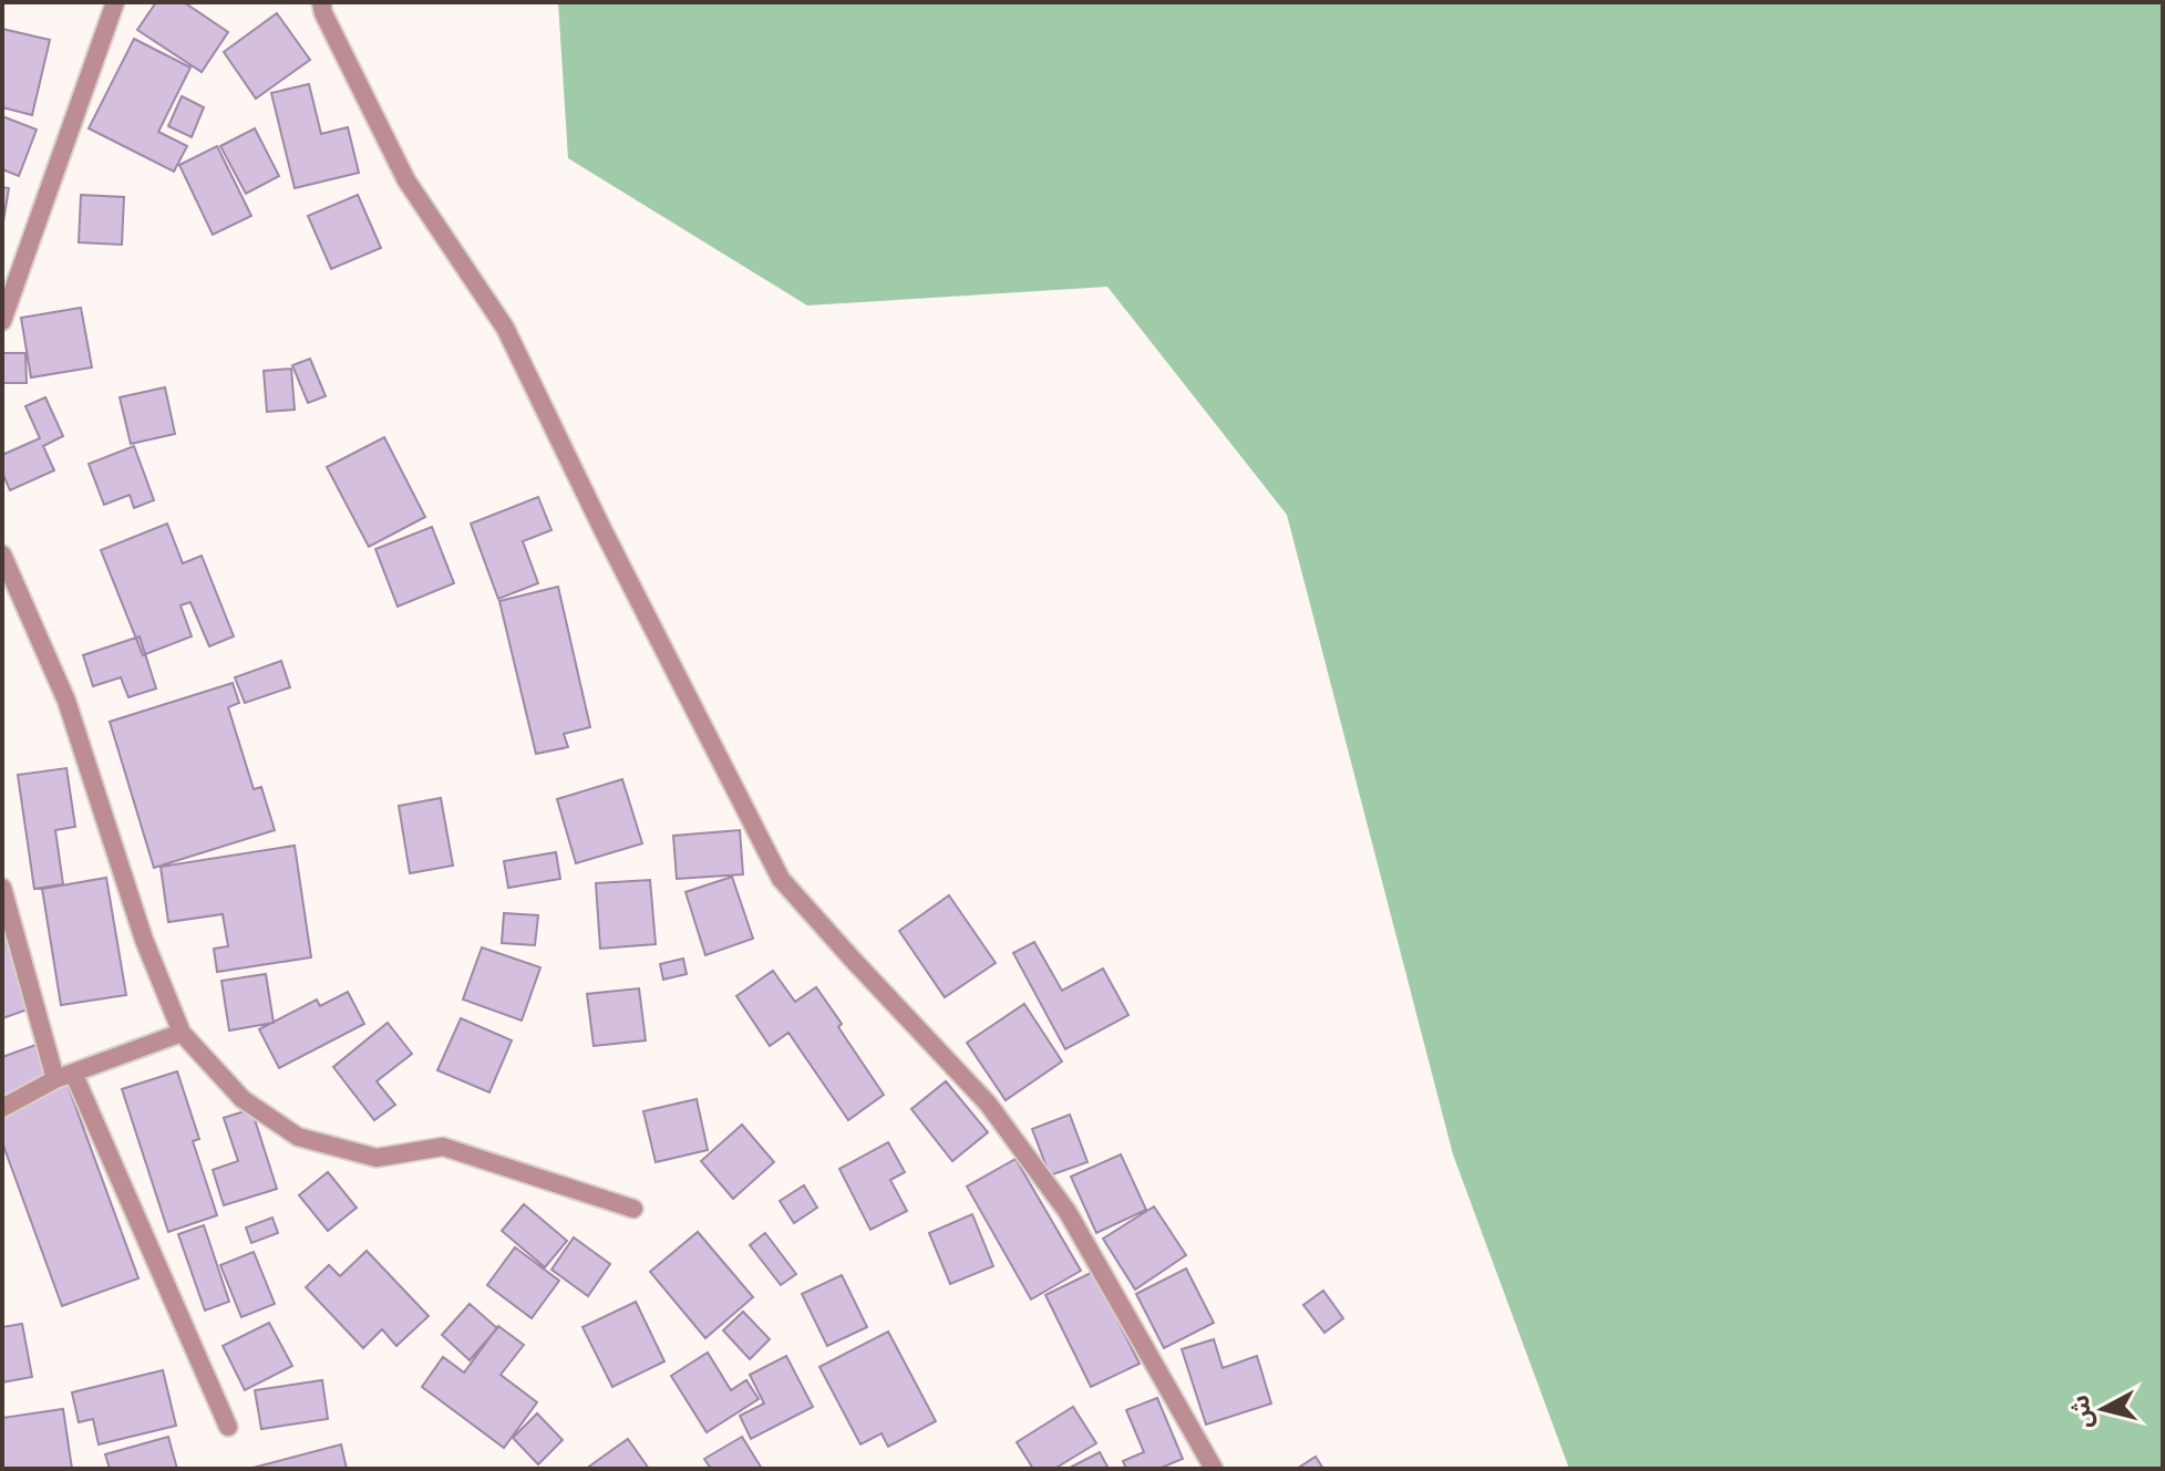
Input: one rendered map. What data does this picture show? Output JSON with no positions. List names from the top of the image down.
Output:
{
  "north": "left"
}
